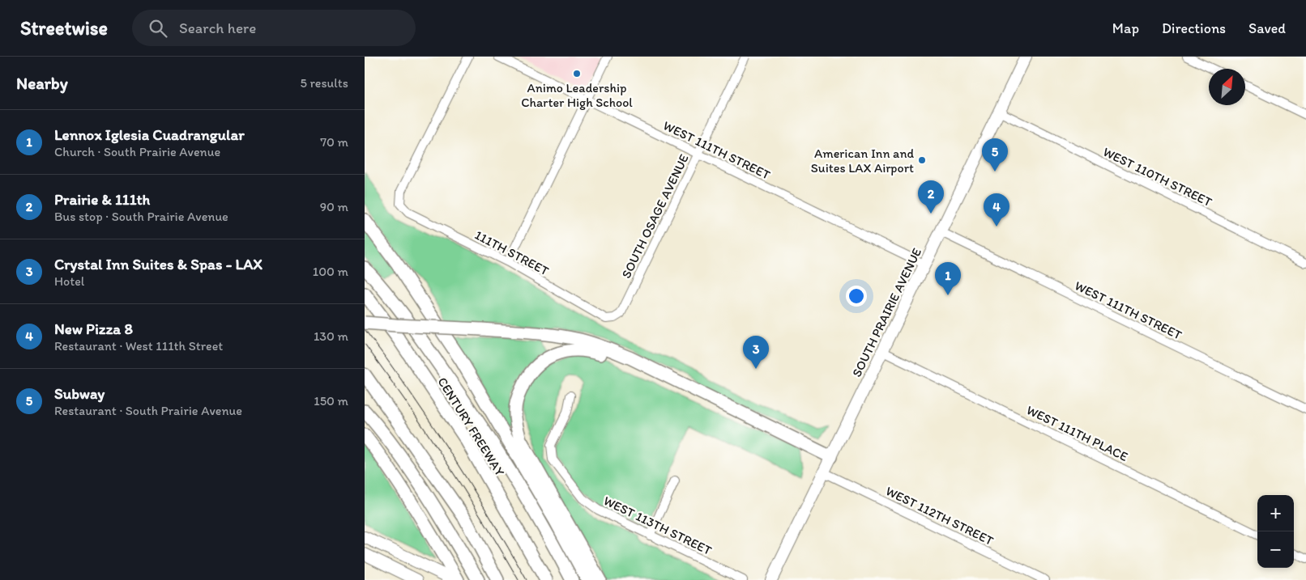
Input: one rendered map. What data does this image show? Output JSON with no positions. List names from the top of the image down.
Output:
{
  "streets": {
    "highway": ["CENTURY FREEWAY"],
    "main road": ["SOUTH PRAIRIE AVENUE"],
    "street": [
      "WEST 111TH STREET",
      "WEST 110TH STREET",
      "SOUTH OSAGE AVENUE",
      "111TH STREET",
      "WEST 111TH PLACE",
      "WEST 112TH STREET",
      "WEST 113TH STREET"
    ]
  },
  "crossings": [
    ["WEST 111TH STREET", "SOUTH OSAGE AVENUE"],
    ["WEST 111TH STREET", "SOUTH PRAIRIE AVENUE"],
    ["WEST 110TH STREET", "SOUTH PRAIRIE AVENUE"],
    ["SOUTH OSAGE AVENUE", "111TH STREET"],
    ["SOUTH PRAIRIE AVENUE", "WEST 111TH PLACE"],
    ["SOUTH PRAIRIE AVENUE", "WEST 112TH STREET"]
  ],
  "places": ["Animo Leadership Charter High School", "American Inn and Suites LAX Airport"],
  "north": "top right",
  "page": {
    "header": "Streetwise",
    "search": "Search here",
    "nav": ["Map", "Directions", "Saved"],
    "heading": ["Nearby", "5 results"],
    "list": [
      {
        "mark": "1",
        "name": "Lennox Iglesia Cuadrangular",
        "note": "Church · South Prairie Avenue",
        "value": "70 m"
      },
      {
        "mark": "2",
        "name": "Prairie & 111th",
        "note": "Bus stop · South Prairie Avenue",
        "value": "90 m"
      },
      {
        "mark": "3",
        "name": "Crystal Inn Suites & Spas - LAX",
        "note": "Hotel",
        "value": "100 m"
      },
      {
        "mark": "4",
        "name": "New Pizza 8",
        "note": "Restaurant · West 111th Street",
        "value": "130 m"
      },
      {
        "mark": "5",
        "name": "Subway",
        "note": "Restaurant · South Prairie Avenue",
        "value": "150 m"
      }
    ],
    "pins": [
      "5",
      "2",
      "4",
      "1",
      "3"
    ],
    "map_buttons": ["+", "−"]
  }
}
